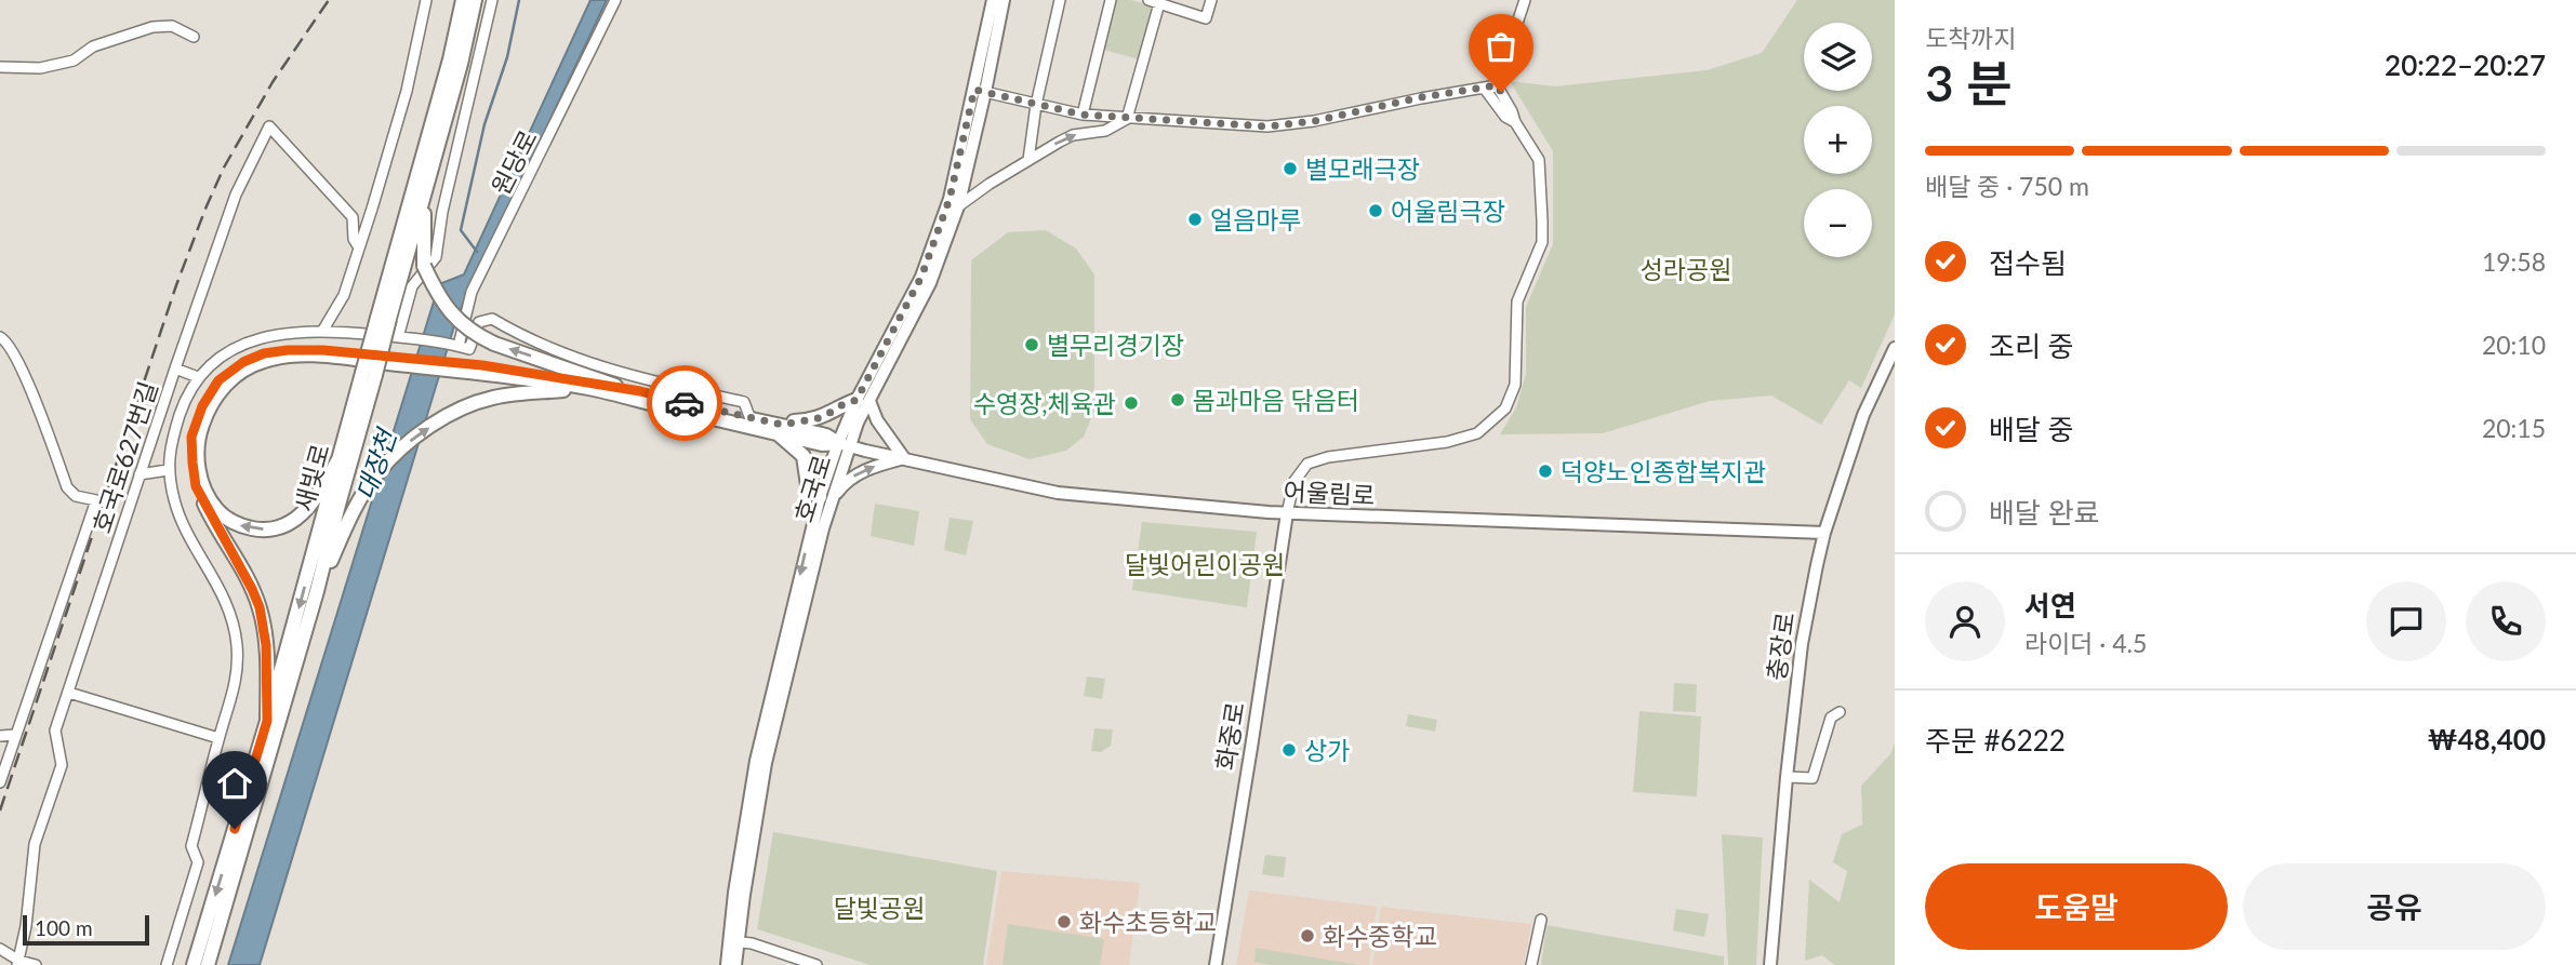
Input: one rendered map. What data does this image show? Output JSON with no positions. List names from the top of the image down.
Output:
{
  "streets": {
    "highway": ["새빛로"],
    "main road": [
      "호국로",
      "어울림로",
      "충장로",
      "화중로"
    ],
    "street": ["원당로", "호국로627번길"]
  },
  "crossings": [
    ["호국로", "어울림로"],
    ["어울림로", "충장로"],
    ["어울림로", "화중로"]
  ],
  "water": ["대장천"],
  "parks": ["성라공원", "달빛어린이공원", "달빛공원"],
  "places": [
    "별모래극장",
    "어울림극장",
    "얼음마루",
    "별무리경기장",
    "몸과마음 닦음터",
    "수영장,체육관",
    "덕양노인종합복지관",
    "상가",
    "화수초등학교",
    "화수중학교"
  ],
  "scale_bar": "100 m",
  "page": {
    "heading": ["3 분", "도착까지", "20:22–20:27"],
    "panel": [
      "서연",
      "라이더 · 4.5",
      "주문 #6222",
      "₩48,400"
    ],
    "map_buttons": ["+", "−"],
    "bar": "배달 중 · 750 m",
    "list": [
      ["접수됨", "19:58"],
      ["조리 중", "20:10"],
      ["배달 중", "20:15"],
      "배달 완료"
    ],
    "buttons": ["도움말", "공유"],
    "scale": "100 m"
  }
}
